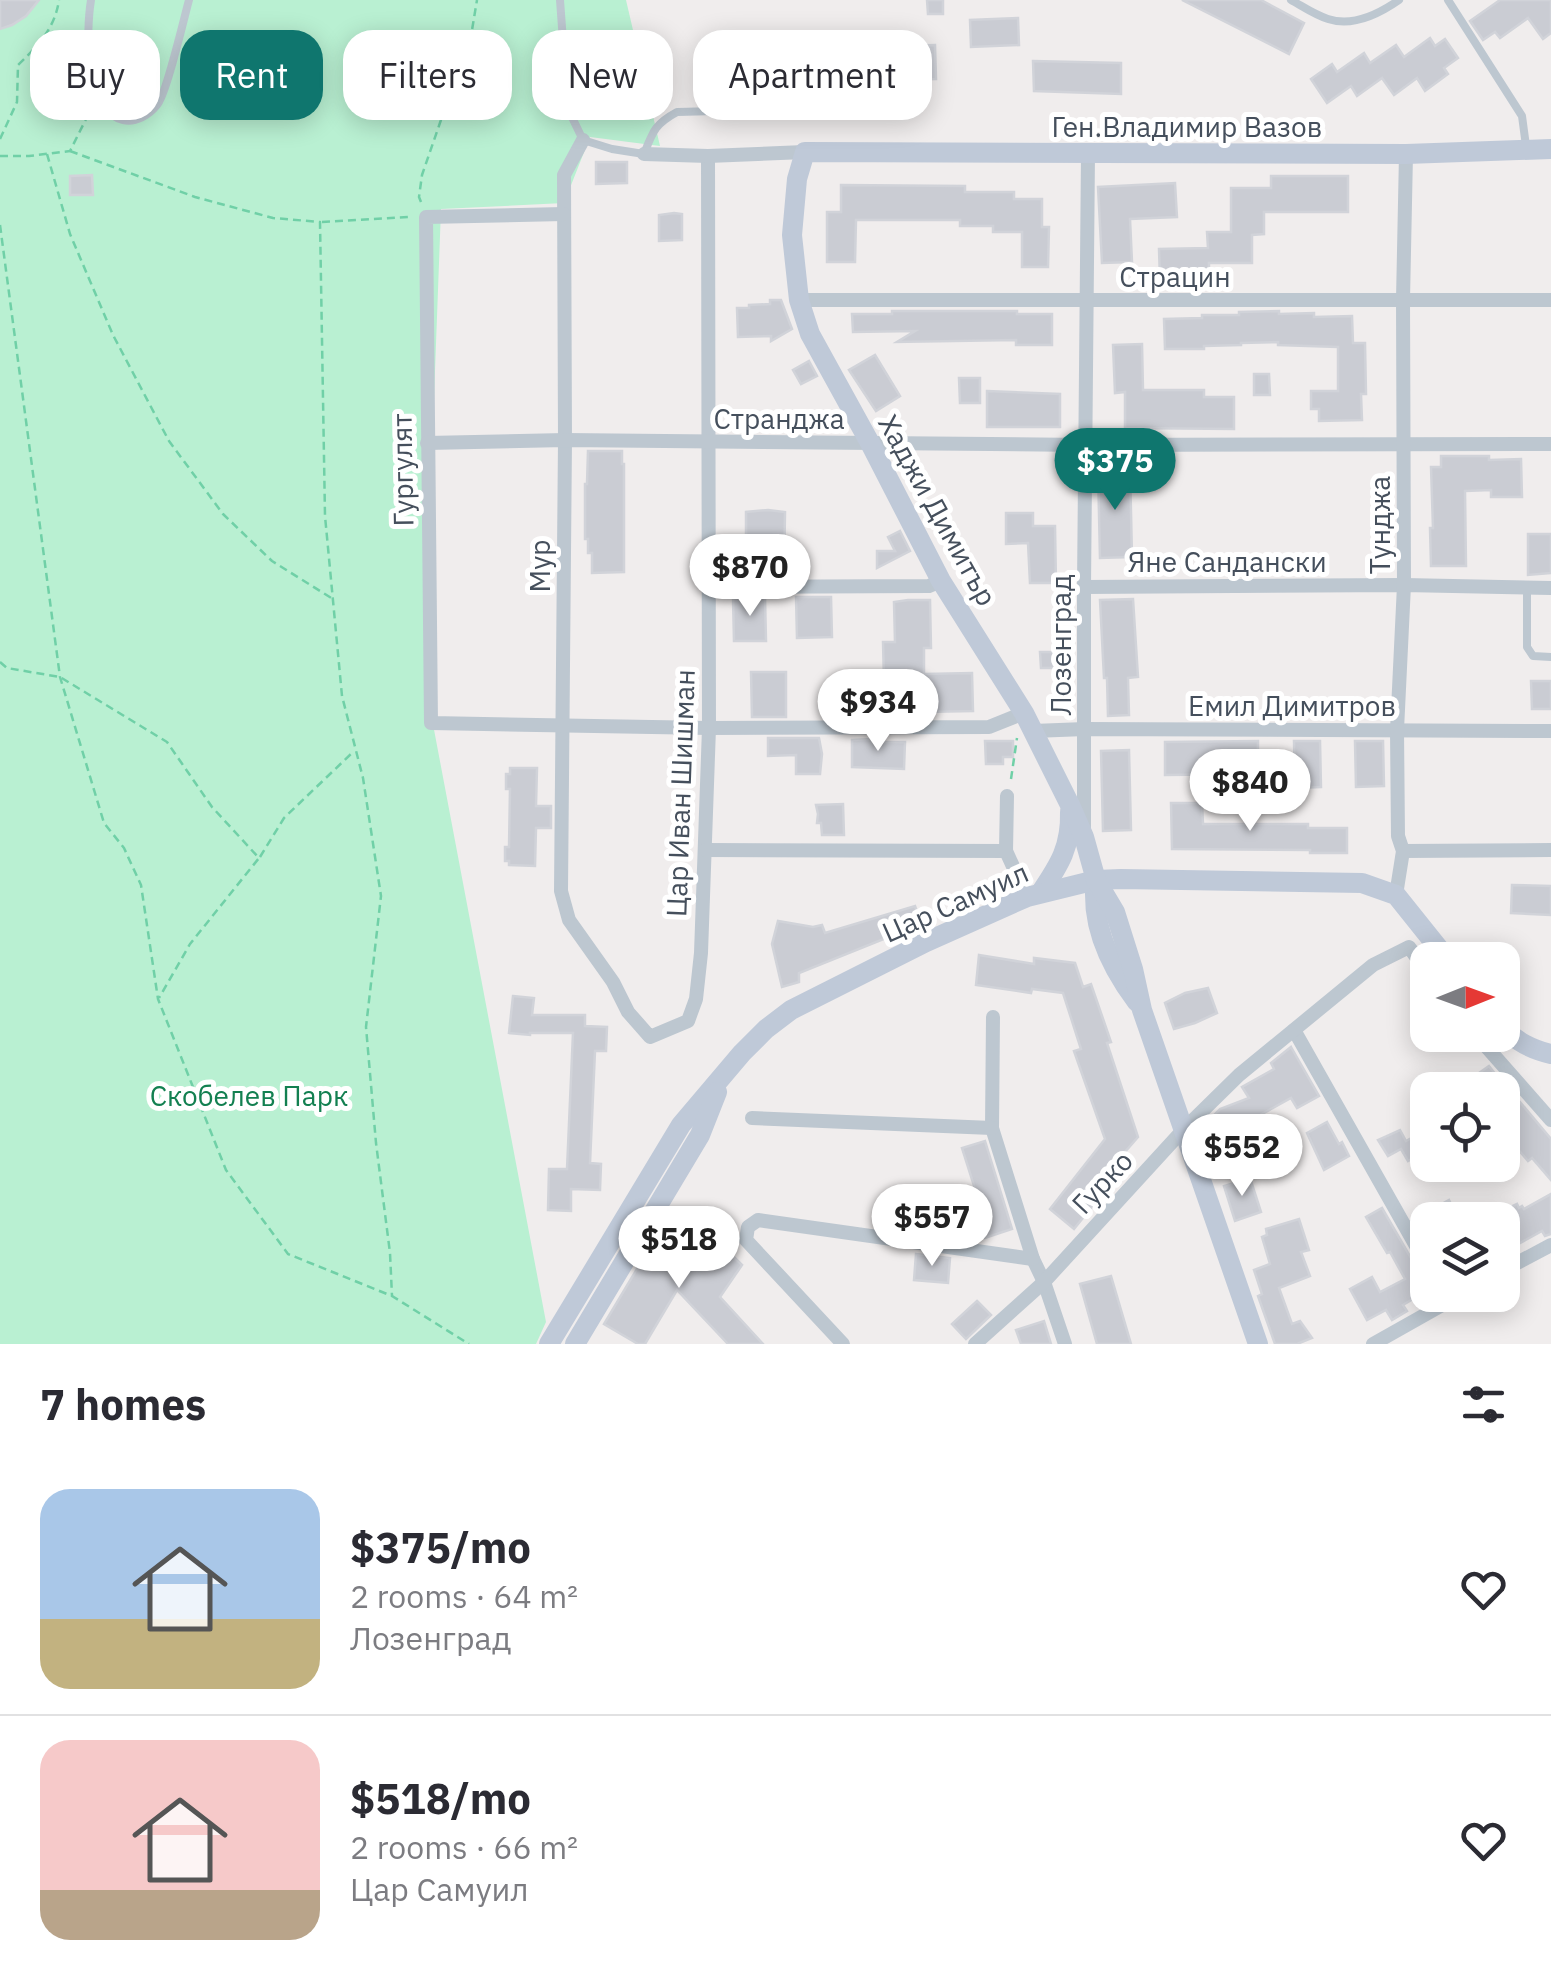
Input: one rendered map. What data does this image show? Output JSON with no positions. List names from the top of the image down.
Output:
{
  "streets": {
    "street": [
      "Ген.Владимир Вазов",
      "Страцин",
      "Странджа",
      "Гургулят",
      "Хаджи Димитър",
      "Тунджа",
      "Яне Сандански",
      "Мур",
      "Лозенград",
      "Емил Димитров",
      "Цар Иван Шишман",
      "Цар Самуил",
      "Гурко"
    ]
  },
  "crossings": [
    ["Ген.Владимир Вазов", "Хаджи Димитър"],
    ["Ген.Владимир Вазов", "Тунджа"],
    ["Ген.Владимир Вазов", "Лозенград"],
    ["Ген.Владимир Вазов", "Цар Иван Шишман"],
    ["Страцин", "Хаджи Димитър"],
    ["Страцин", "Тунджа"],
    ["Страцин", "Лозенград"],
    ["Странджа", "Гургулят"],
    ["Странджа", "Хаджи Димитър"],
    ["Странджа", "Тунджа"],
    ["Странджа", "Мур"],
    ["Странджа", "Лозенград"],
    ["Странджа", "Цар Иван Шишман"],
    ["Гургулят", "Емил Димитров"],
    ["Хаджи Димитър", "Лозенград"],
    ["Хаджи Димитър", "Емил Димитров"],
    ["Хаджи Димитър", "Цар Самуил"],
    ["Хаджи Димитър", "Гурко"],
    ["Тунджа", "Яне Сандански"],
    ["Тунджа", "Емил Димитров"],
    ["Тунджа", "Цар Самуил"],
    ["Яне Сандански", "Лозенград"],
    ["Мур", "Емил Димитров"],
    ["Мур", "Цар Иван Шишман"],
    ["Лозенград", "Емил Димитров"],
    ["Емил Димитров", "Цар Иван Шишман"]
  ],
  "parks": ["Скобелев Парк"],
  "north": "right",
  "page": {
    "chip": [
      "Buy",
      "Rent",
      "Filters",
      "New",
      "Apartment"
    ],
    "price": [
      "$375",
      "$870",
      "$934",
      "$840",
      "$552",
      "$557",
      "$518"
    ],
    "heading": "7 homes",
    "list": [
      {
        "name": "$375/mo",
        "note": "2 rooms · 64 m² · Лозенград"
      },
      {
        "name": "$518/mo",
        "note": "2 rooms · 66 m² · Цар Самуил"
      }
    ]
  }
}
